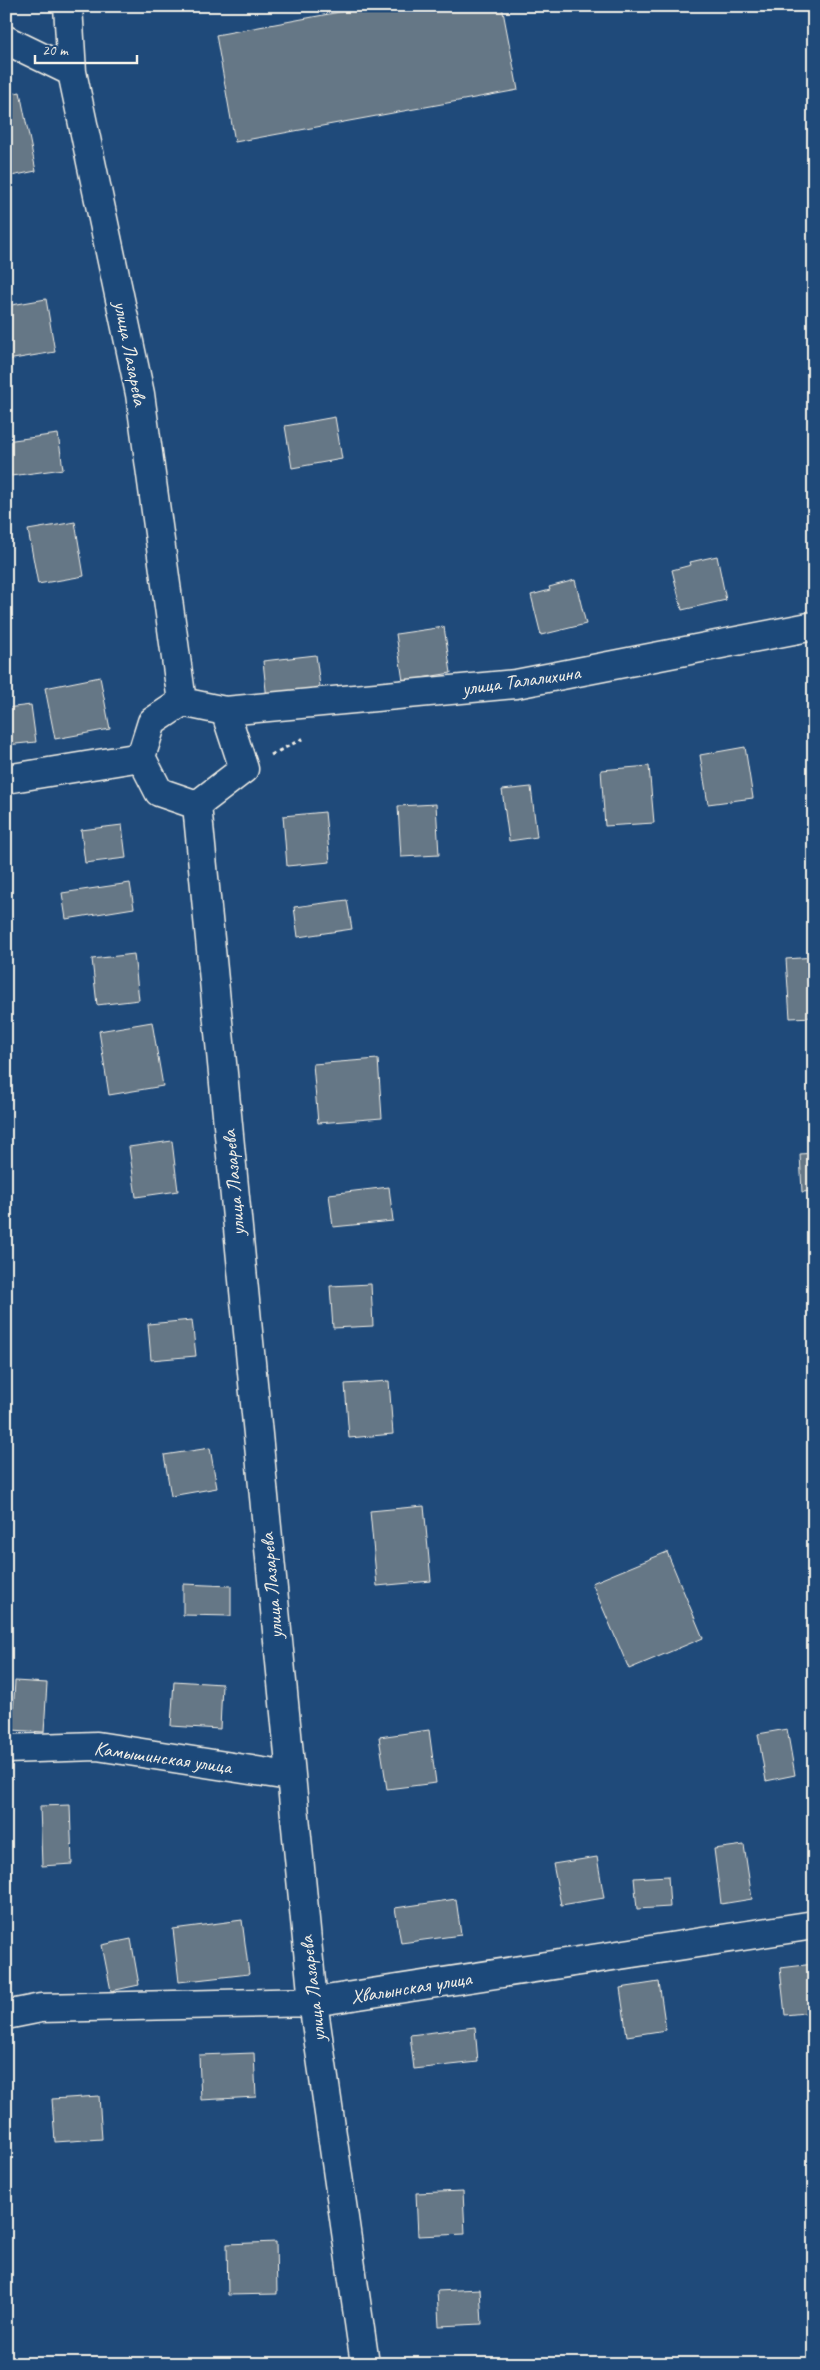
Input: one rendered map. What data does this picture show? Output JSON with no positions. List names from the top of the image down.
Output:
{
  "streets": {
    "street": [
      "улица Лазарева",
      "улица Талалихина",
      "Камышинская улица",
      "Хвалынская улица"
    ]
  },
  "crossings": [
    ["улица Лазарева", "улица Талалихина"],
    ["улица Лазарева", "Камышинская улица"],
    ["улица Лазарева", "Хвалынская улица"]
  ],
  "scale_bar": "20 m"
}
